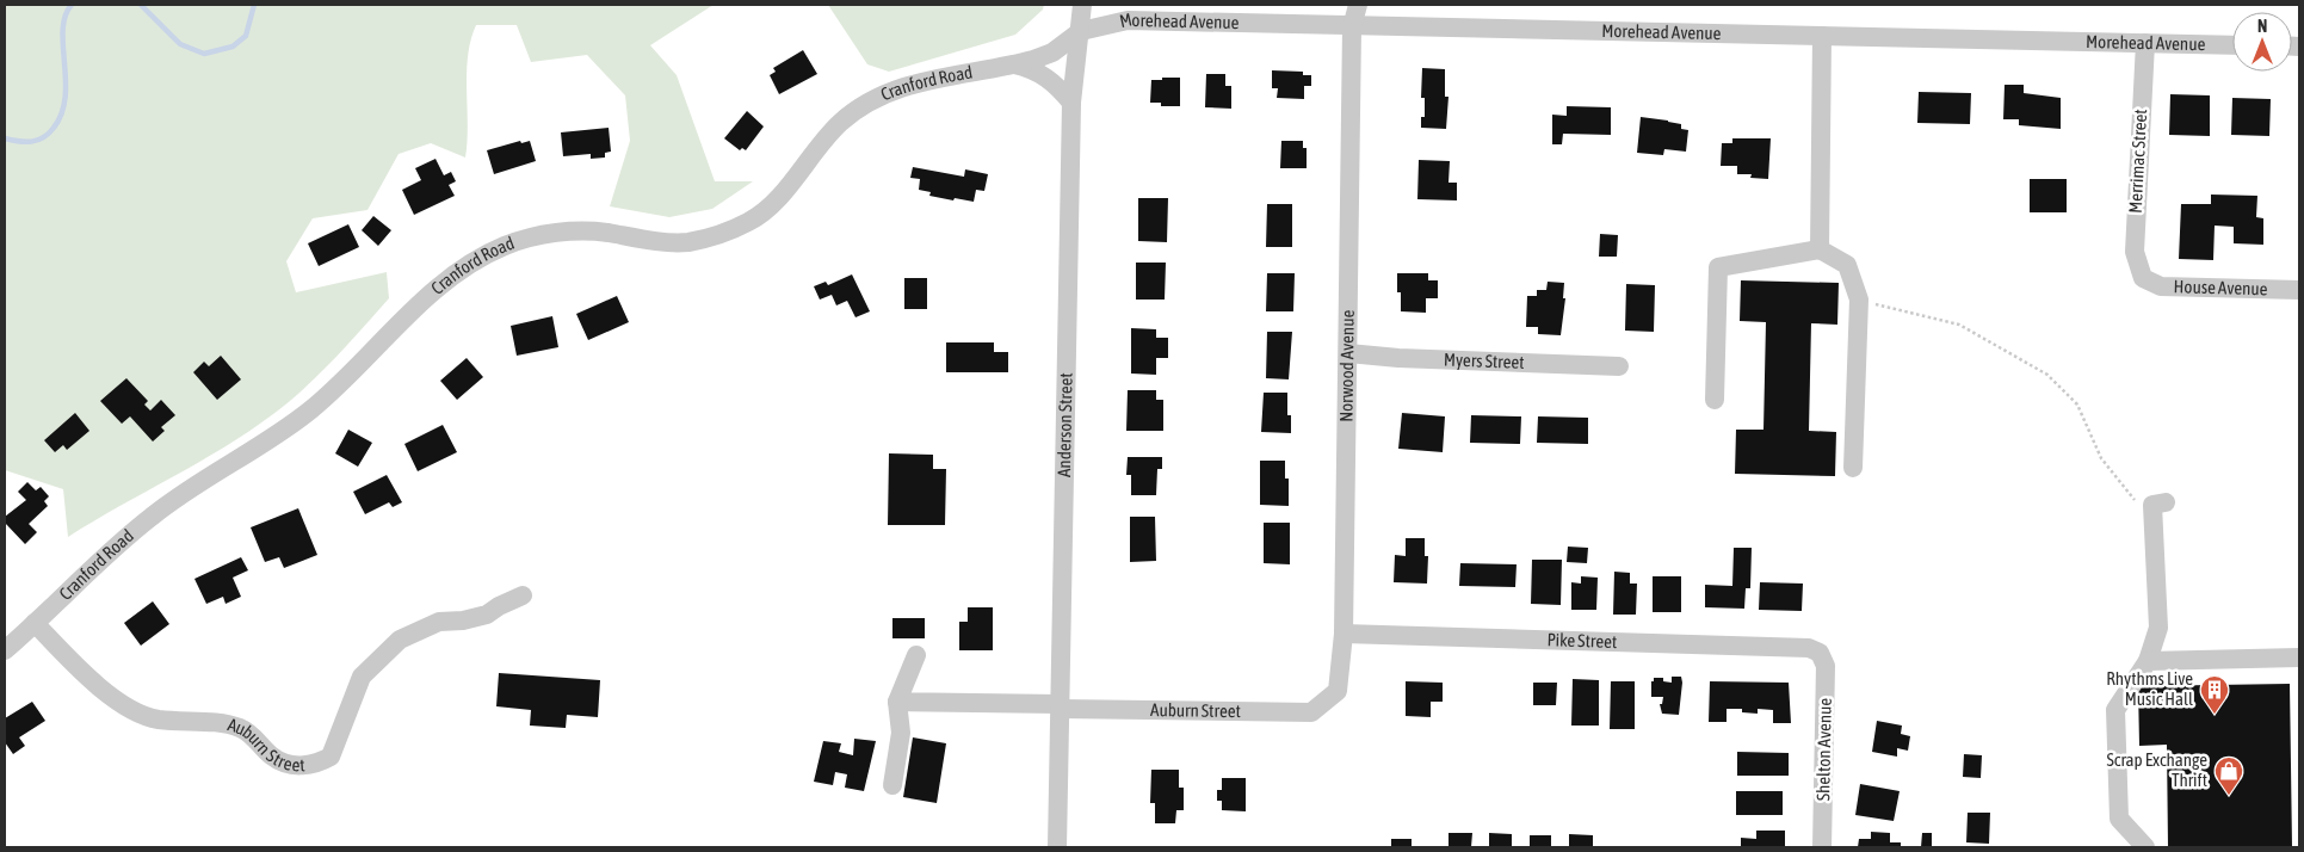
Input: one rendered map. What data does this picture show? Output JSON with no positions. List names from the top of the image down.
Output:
{
  "streets": {
    "street": [
      "Morehead Avenue",
      "Cranford Road",
      "Merrimac Street",
      "House Avenue",
      "Myers Street",
      "Norwood Avenue",
      "Anderson Street",
      "Pike Street",
      "Auburn Street",
      "Shelton Avenue"
    ]
  },
  "crossings": [
    ["Morehead Avenue", "Cranford Road"],
    ["Morehead Avenue", "Merrimac Street"],
    ["Morehead Avenue", "Norwood Avenue"],
    ["Morehead Avenue", "Anderson Street"],
    ["Cranford Road", "Anderson Street"],
    ["Cranford Road", "Auburn Street"],
    ["Merrimac Street", "House Avenue"],
    ["Myers Street", "Norwood Avenue"],
    ["Norwood Avenue", "Pike Street"],
    ["Norwood Avenue", "Auburn Street"],
    ["Anderson Street", "Auburn Street"],
    ["Pike Street", "Shelton Avenue"]
  ],
  "places": {
    "building": ["Rhythms Live Music Hall"],
    "shop": ["Scrap Exchange Thrift"]
  },
  "north": "top"
}
